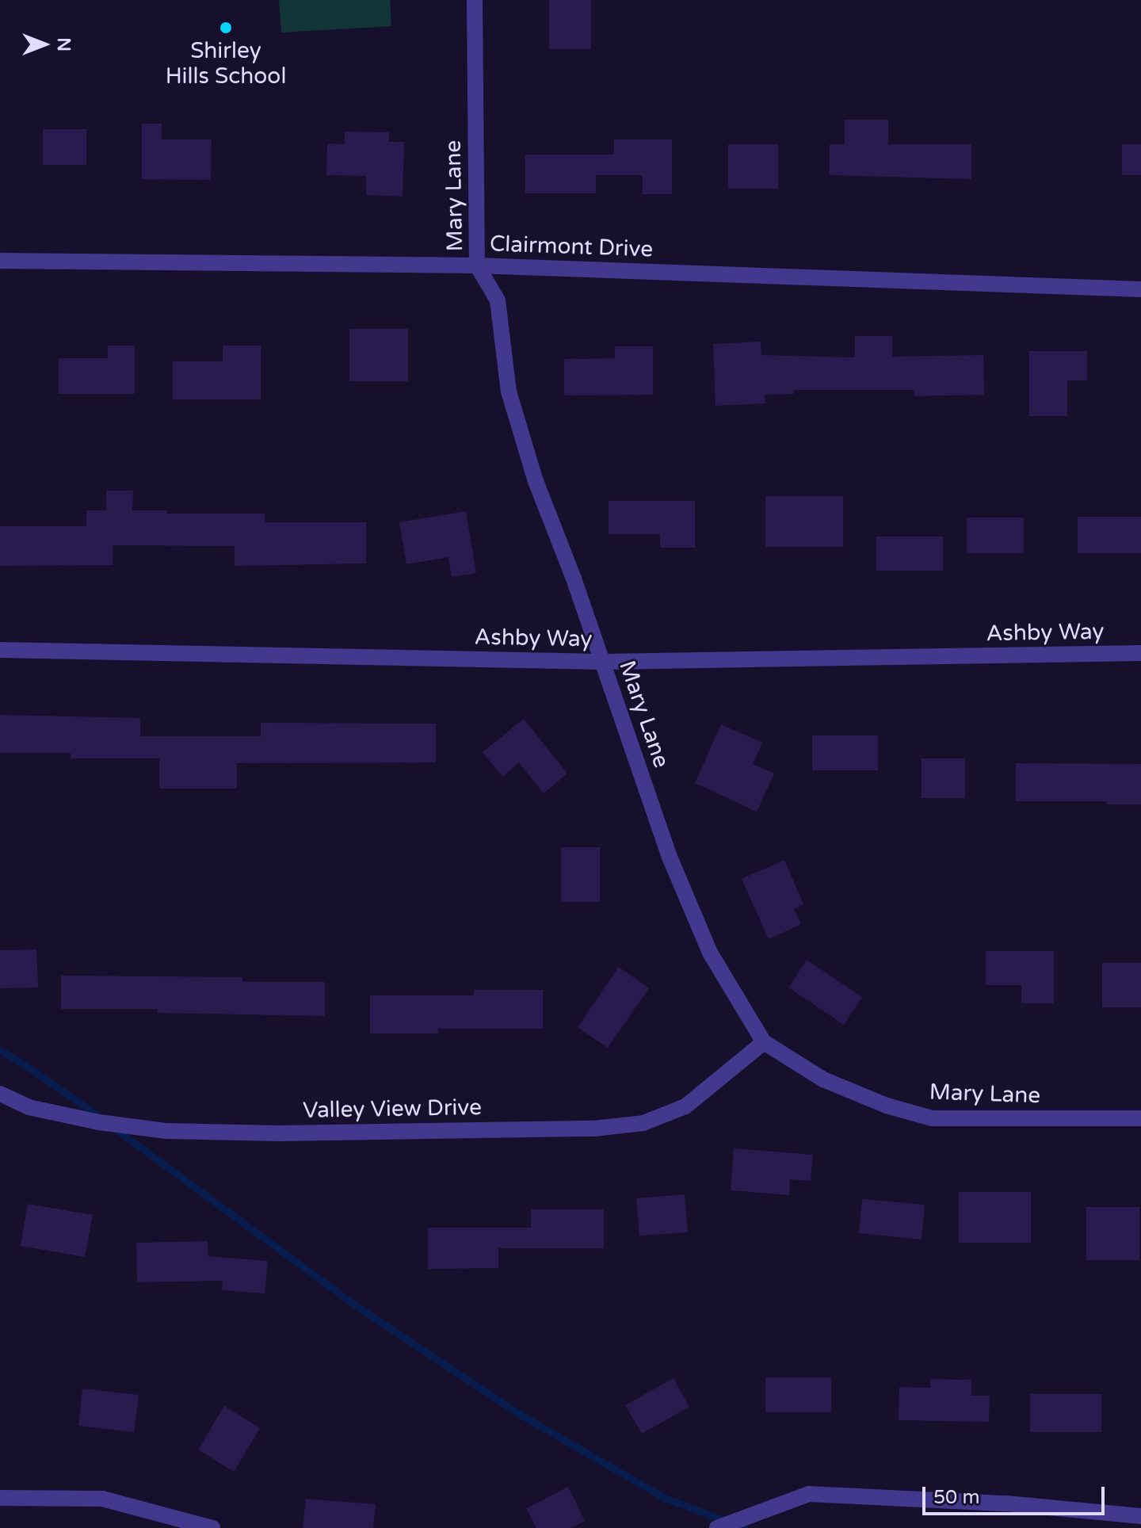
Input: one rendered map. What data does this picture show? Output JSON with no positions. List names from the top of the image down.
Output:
{
  "streets": {
    "street": [
      "Mary Lane",
      "Clairmont Drive",
      "Ashby Way",
      "Valley View Drive"
    ]
  },
  "crossings": [
    ["Mary Lane", "Clairmont Drive"],
    ["Mary Lane", "Ashby Way"],
    ["Mary Lane", "Valley View Drive"]
  ],
  "places": ["Shirley Hills School"],
  "scale_bar": "50 m",
  "north": "right"
}
